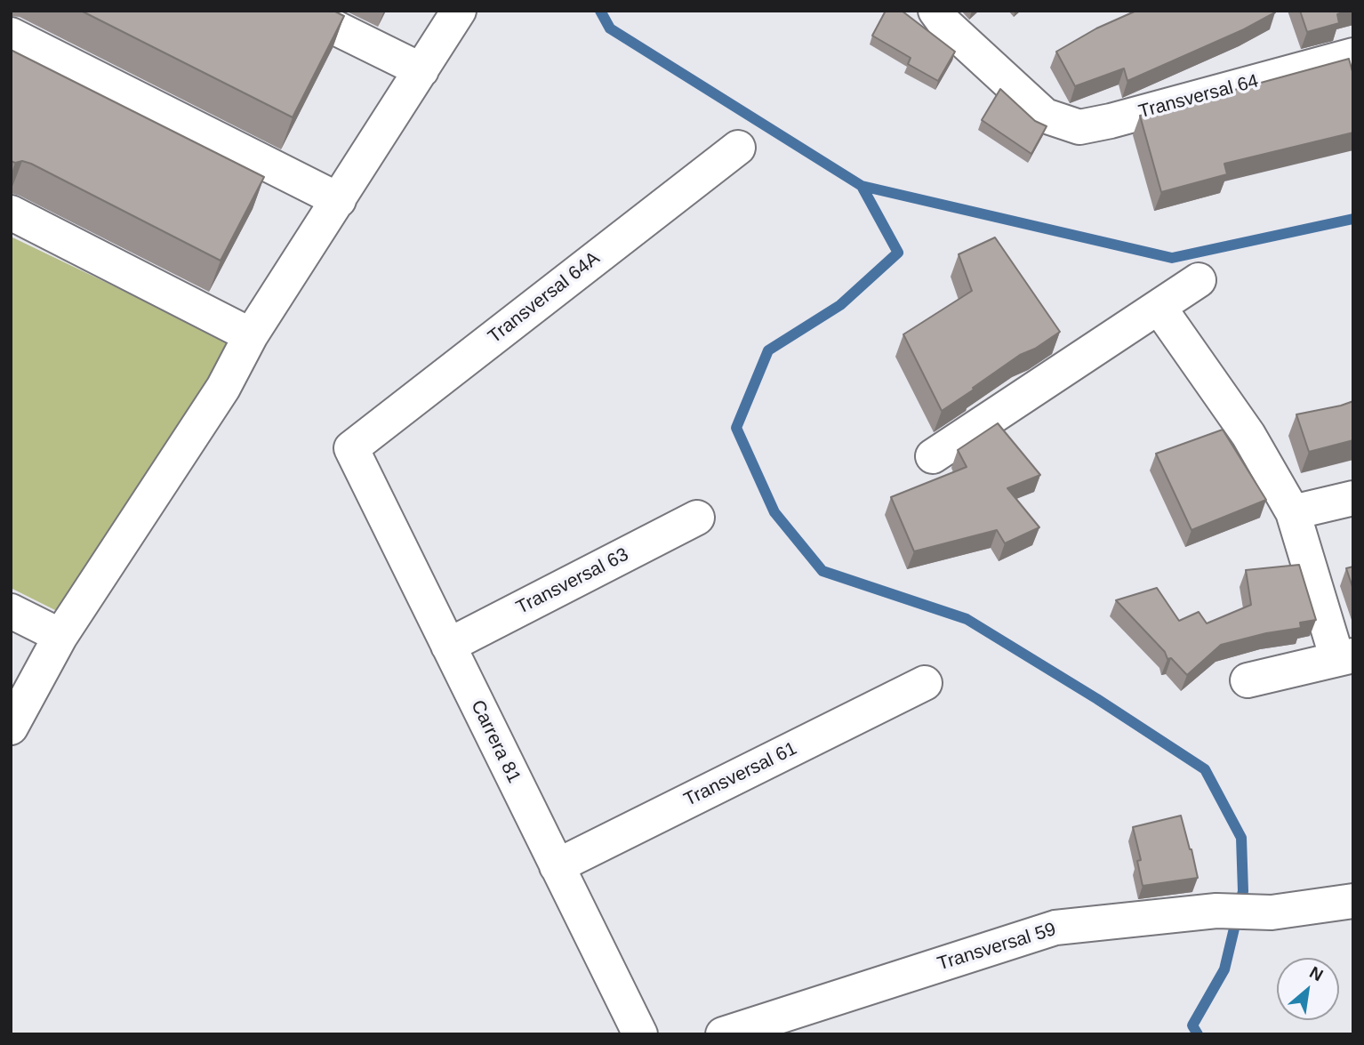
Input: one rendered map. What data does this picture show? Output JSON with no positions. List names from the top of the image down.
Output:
{
  "streets": {
    "street": [
      "Transversal 64",
      "Transversal 64A",
      "Transversal 63",
      "Carrera 81",
      "Transversal 61",
      "Transversal 59"
    ]
  },
  "crossings": [
    ["Transversal 64A", "Carrera 81"],
    ["Transversal 63", "Carrera 81"],
    ["Carrera 81", "Transversal 61"]
  ],
  "north": "top right"
}
